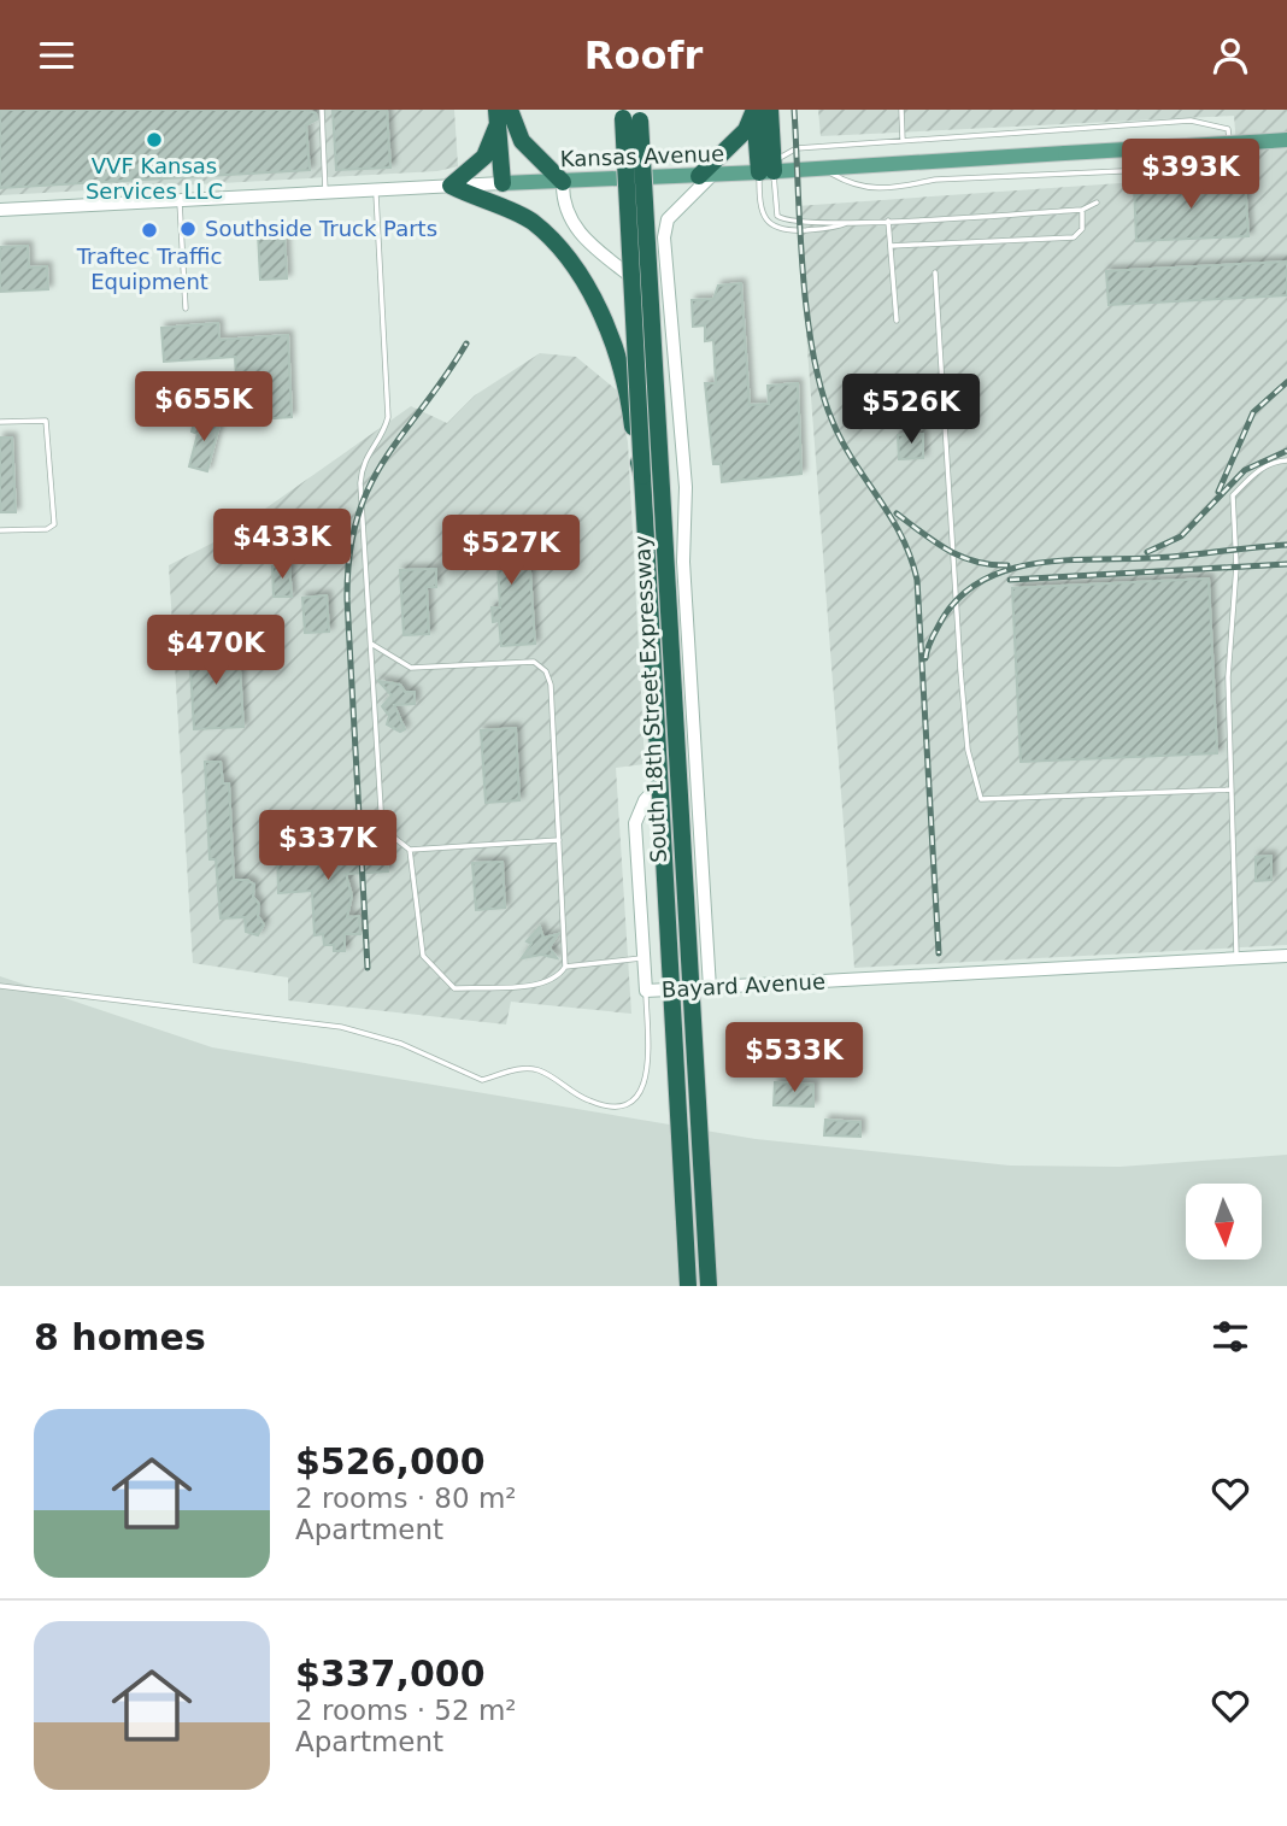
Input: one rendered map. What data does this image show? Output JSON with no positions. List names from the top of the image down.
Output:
{
  "streets": {
    "highway": ["South 18th Street Expressway"],
    "main road": ["Kansas Avenue"],
    "street": ["Bayard Avenue"]
  },
  "crossings": [
    ["Kansas Avenue", "Bayard Avenue"]
  ],
  "places": ["VVF Kansas Services LLC", "Southside Truck Parts", "Traftec Traffic Equipment"],
  "north": "bottom",
  "page": {
    "header": "Roofr",
    "price": [
      "$393K",
      "$655K",
      "$526K",
      "$433K",
      "$527K",
      "$470K",
      "$337K",
      "$533K"
    ],
    "heading": "8 homes",
    "list": [
      {
        "name": "$526,000",
        "note": "2 rooms · 80 m² · Apartment"
      },
      {
        "name": "$337,000",
        "note": "2 rooms · 52 m² · Apartment"
      }
    ]
  }
}
